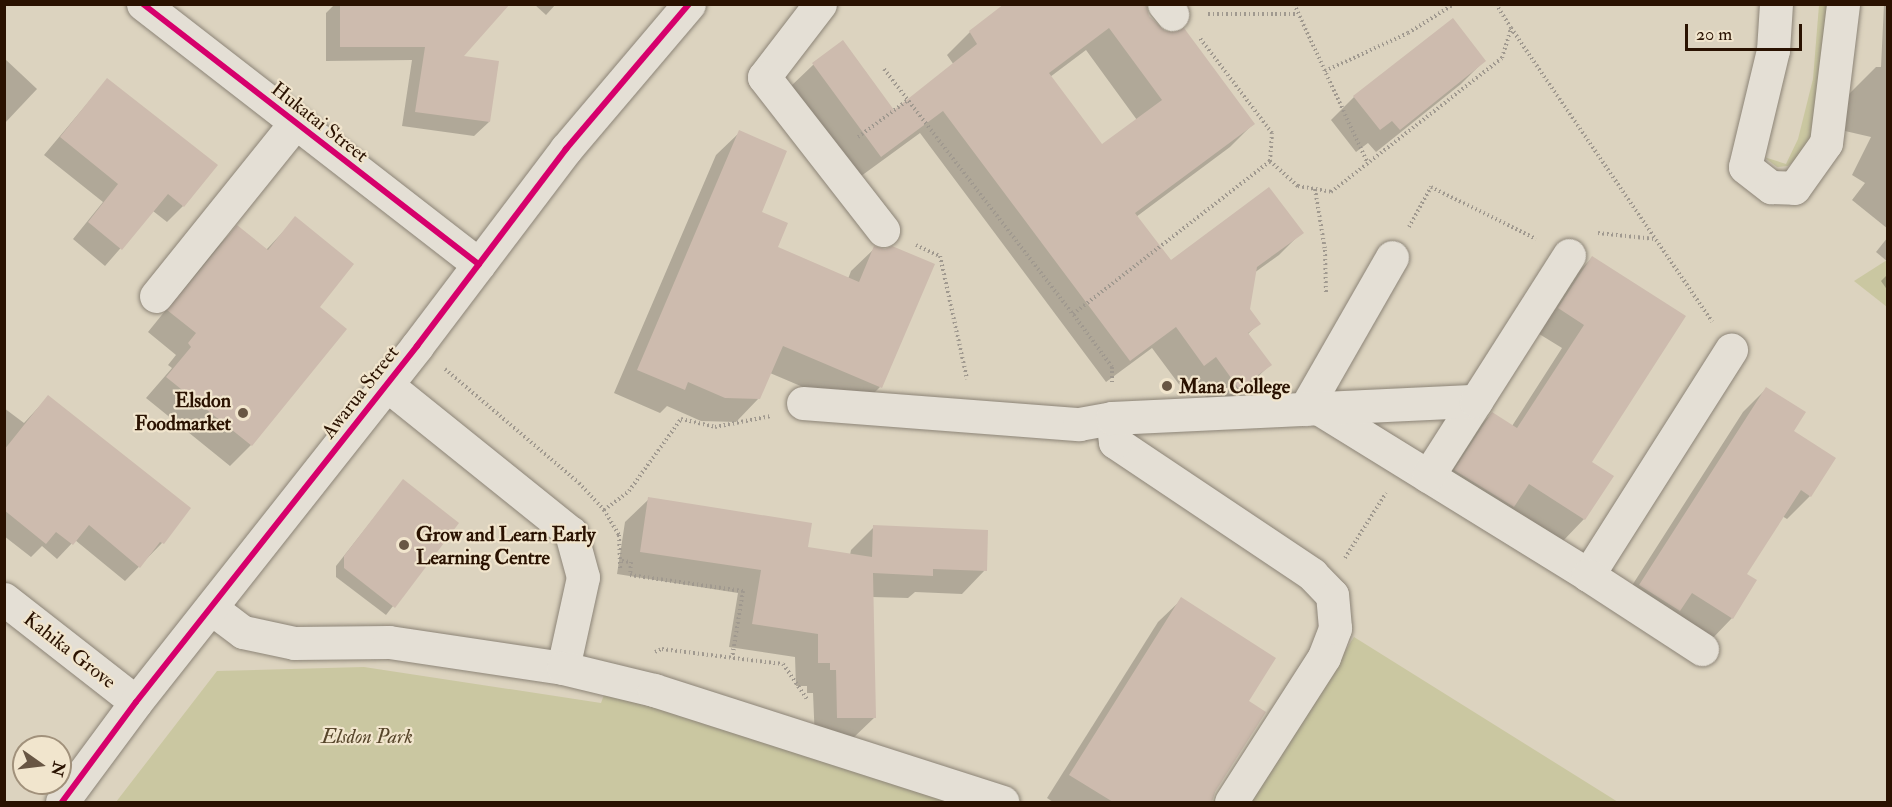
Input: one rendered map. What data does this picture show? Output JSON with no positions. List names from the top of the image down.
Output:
{
  "streets": {
    "street": ["Hukatai Street", "Awarua Street", "Kahika Grove"]
  },
  "crossings": [
    ["Hukatai Street", "Awarua Street"],
    ["Awarua Street", "Kahika Grove"]
  ],
  "parks": ["Elsdon Park"],
  "places": ["Mana College", "Elsdon Foodmarket", "Grow and Learn Early Learning Centre"],
  "scale_bar": "20 m",
  "north": "right"
}
